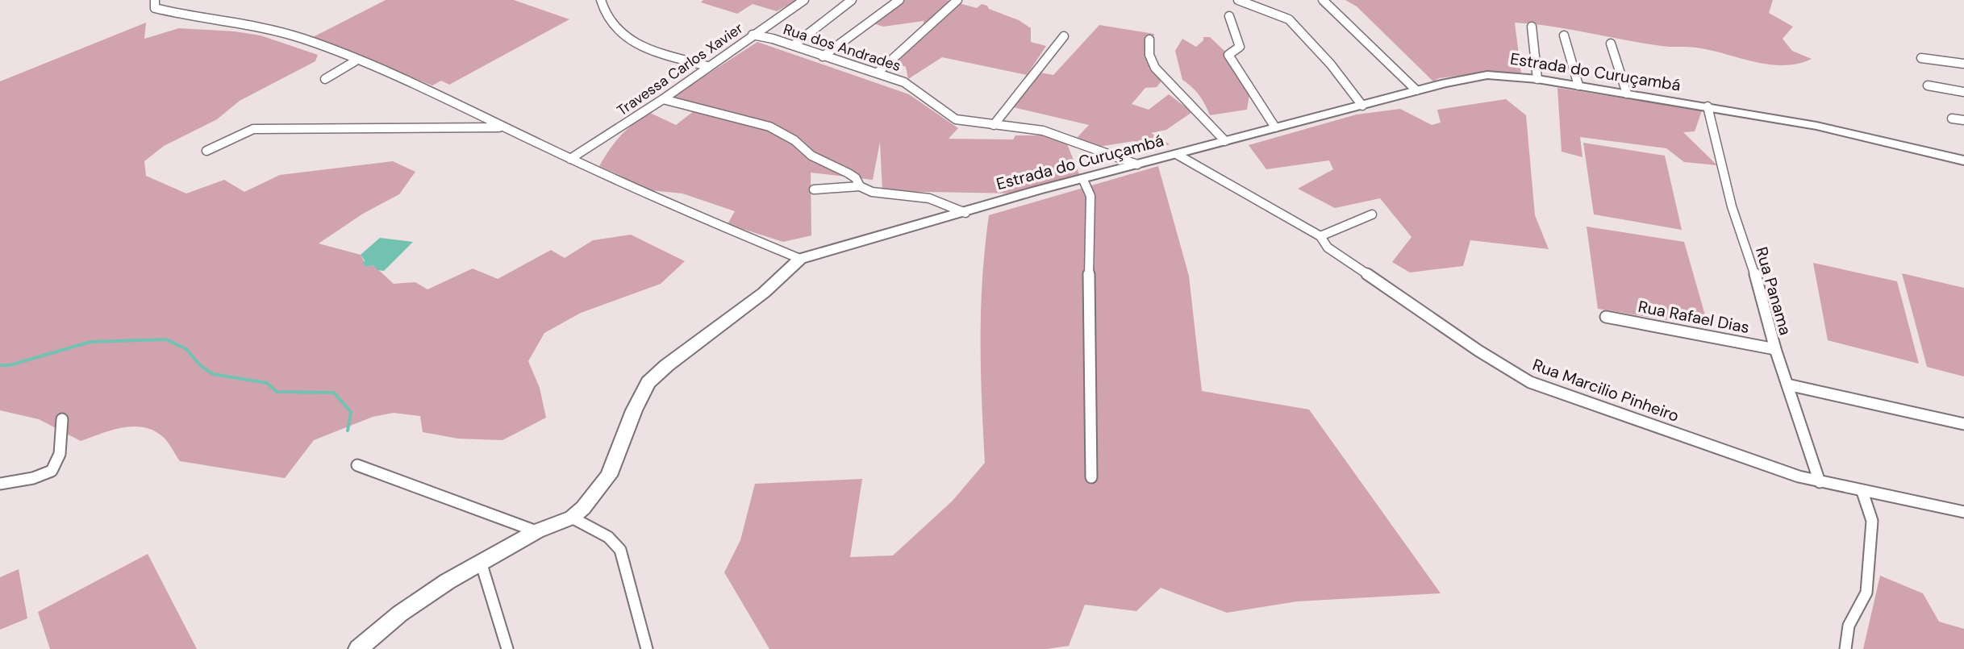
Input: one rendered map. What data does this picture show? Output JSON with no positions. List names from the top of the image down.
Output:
{
  "streets": {
    "street": [
      "Rua dos Andrades",
      "Travessa Carlos Xavier",
      "Estrada do Curuçambá",
      "Rua Panama",
      "Rua Rafael Dias",
      "Rua Marcilio Pinheiro"
    ]
  },
  "crossings": [
    ["Rua dos Andrades", "Travessa Carlos Xavier"],
    ["Rua dos Andrades", "Estrada do Curuçambá"],
    ["Estrada do Curuçambá", "Rua Panama"],
    ["Estrada do Curuçambá", "Rua Marcilio Pinheiro"],
    ["Rua Panama", "Rua Rafael Dias"],
    ["Rua Panama", "Rua Marcilio Pinheiro"]
  ]
}
